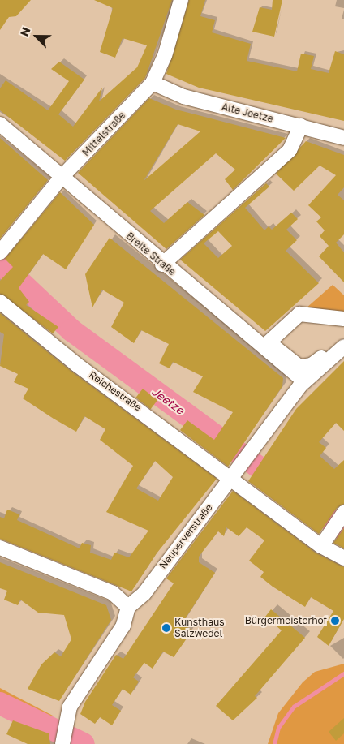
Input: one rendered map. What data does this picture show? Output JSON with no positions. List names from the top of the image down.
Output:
{
  "streets": {
    "street": [
      "Alte Jeetze",
      "Mittelstraße",
      "Breite Straße",
      "Reichestraße",
      "Neuperverstraße"
    ]
  },
  "crossings": [
    ["Alte Jeetze", "Mittelstraße"],
    ["Mittelstraße", "Breite Straße"],
    ["Breite Straße", "Neuperverstraße"],
    ["Reichestraße", "Neuperverstraße"]
  ],
  "water": ["Jeetze"],
  "places": ["Bürgermeisterhof", "Kunsthaus Salzwedel"],
  "north": "top left"
}
